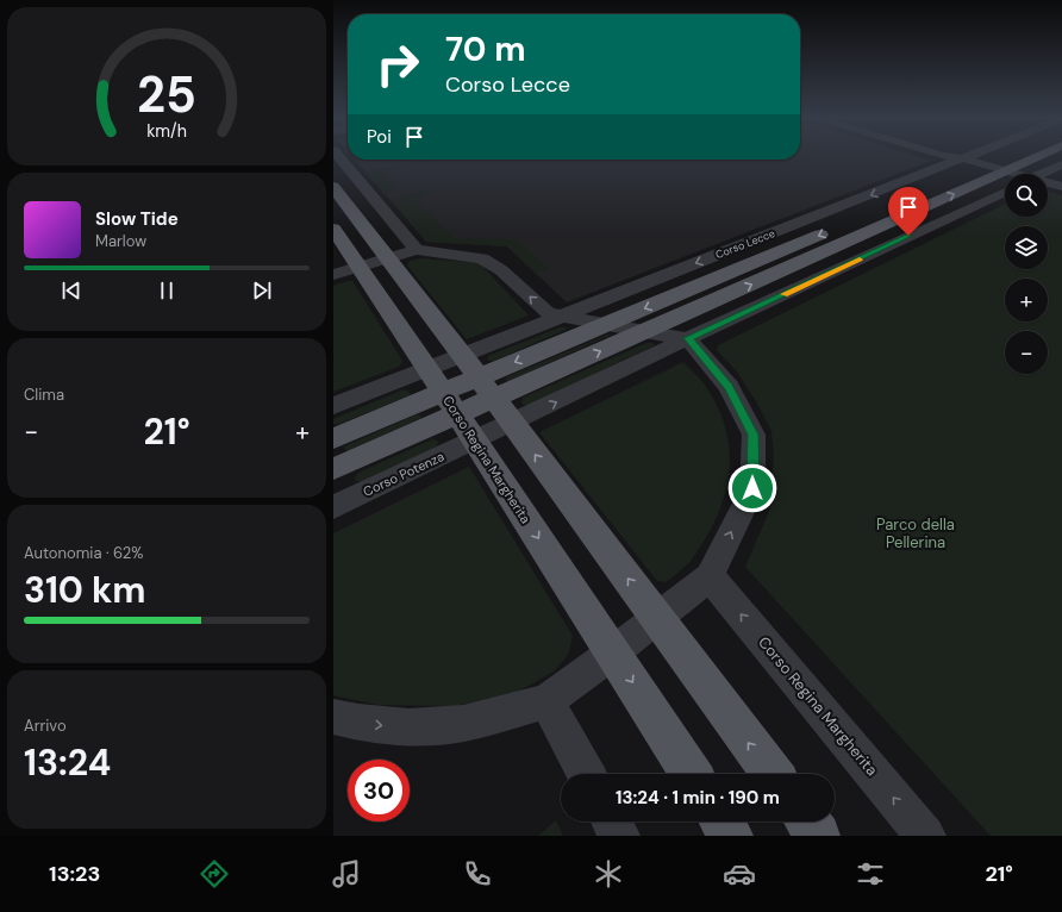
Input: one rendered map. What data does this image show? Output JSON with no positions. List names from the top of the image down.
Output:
{
  "streets": {
    "main road": ["Corso Lecce", "Corso Regina Margherita"],
    "street": ["Corso Potenza"]
  },
  "crossings": [
    ["Corso Lecce", "Corso Regina Margherita"],
    ["Corso Regina Margherita", "Corso Potenza"]
  ],
  "parks": ["Parco della Pellerina"],
  "page": {
    "turn": ["70 m", "Corso Lecce"],
    "then": "Poi",
    "map_buttons": ["+", "−"],
    "song": ["Slow Tide", "Marlow"],
    "tile": [
      "Clima",
      ["Autonomia · 62%", "310 km"],
      ["Arrivo", "13:24"]
    ],
    "heat": ["−", "21°", "+"],
    "limit": "30",
    "trip": "13:24 · 1 min · 190 m",
    "tabs": ["13:23", "21°"],
    "gauge": ["25", "km/h"]
  }
}
